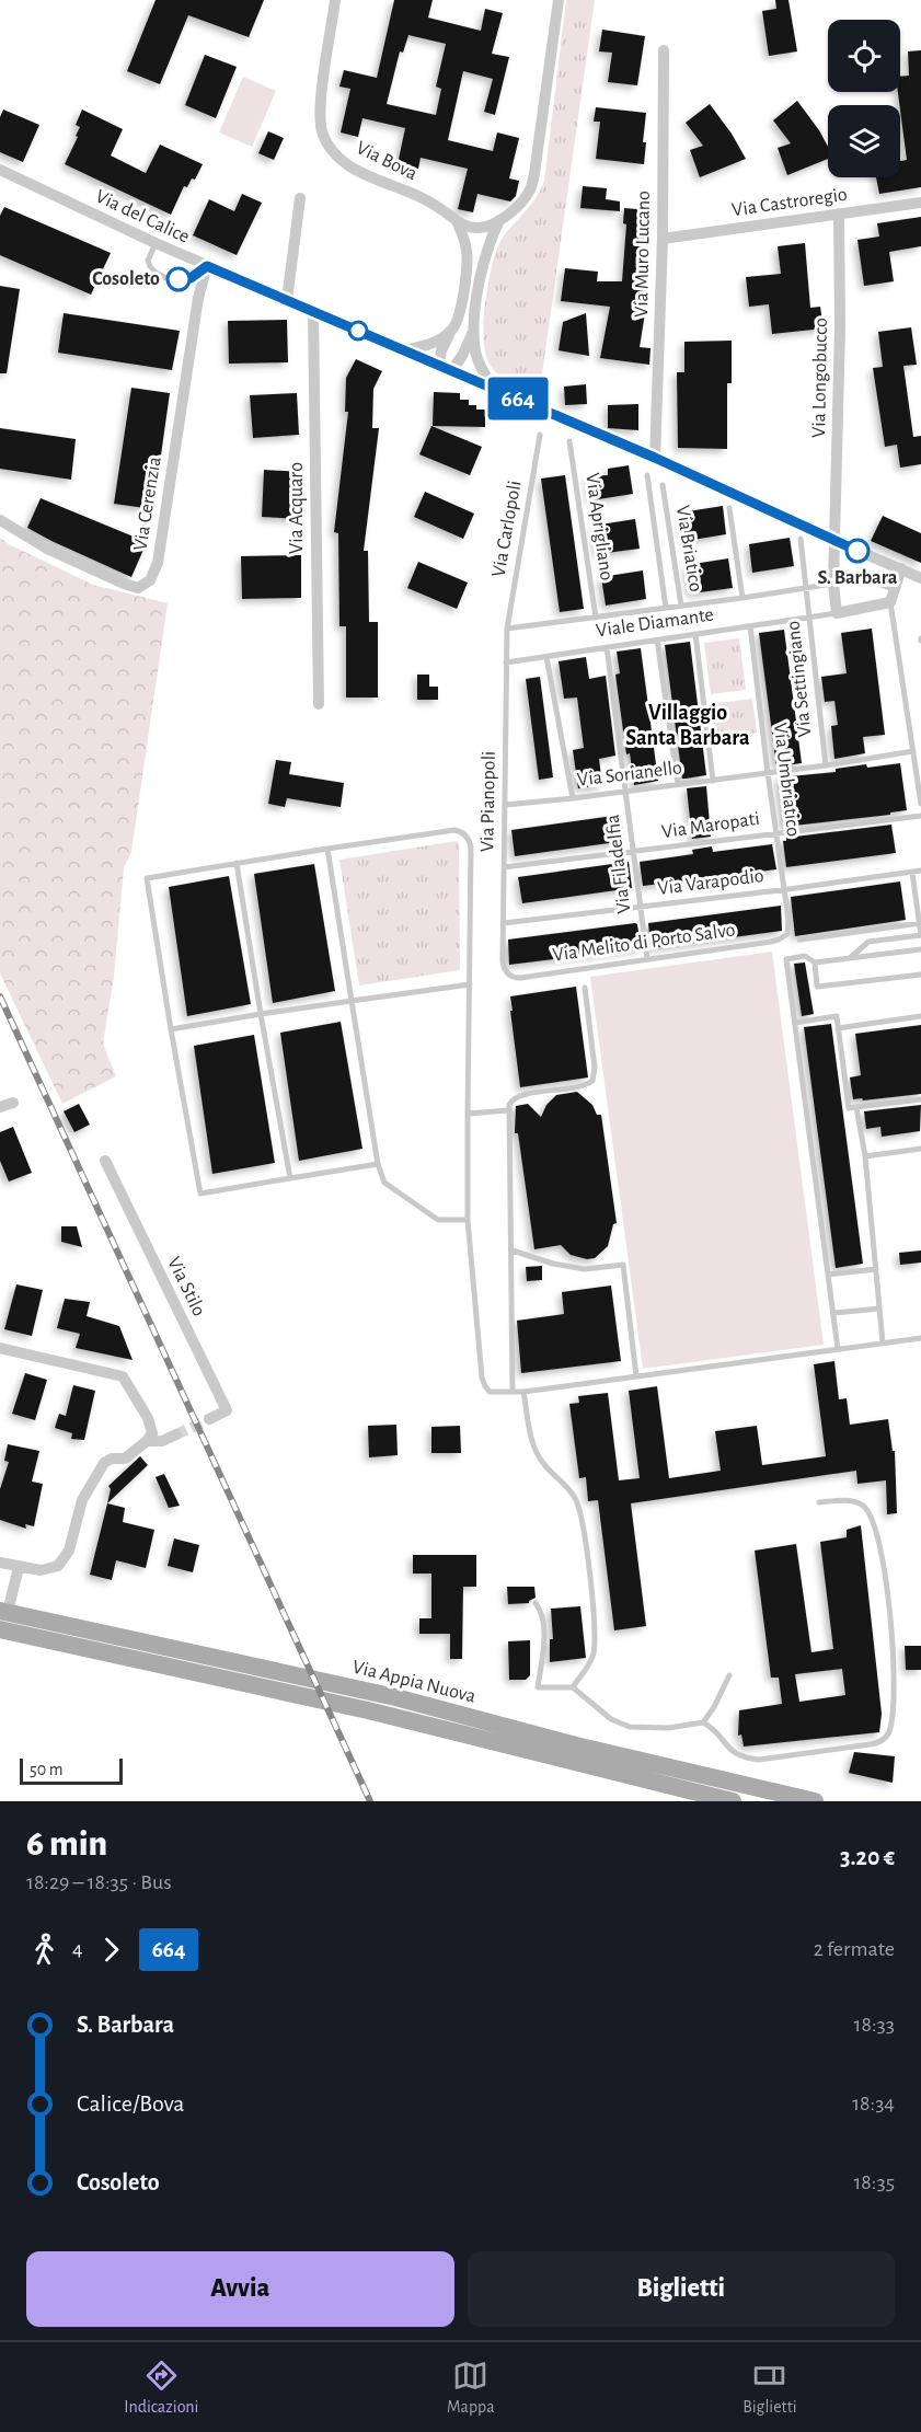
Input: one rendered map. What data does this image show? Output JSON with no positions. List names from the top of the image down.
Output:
{
  "streets": {
    "main road": ["Via Appia Nuova"],
    "street": [
      "Via Bova",
      "Via Castroregio",
      "Via del Calice",
      "Via Muro Lucano",
      "Via Longobucco",
      "Via Cerenzia",
      "Via Acquaro",
      "Via Stilo"
    ],
    "lane": [
      "Via Aprigliano",
      "Via Carlopoli",
      "Via Briatico",
      "Viale Diamante",
      "Via Settingiano",
      "Via Sorianello",
      "Via Umbriatico",
      "Via Pianopoli",
      "Via Maropati",
      "Via Filadelfia",
      "Via Varapodio",
      "Via Melito di Porto Salvo"
    ]
  },
  "crossings": [
    ["Via Bova", "Via del Calice"],
    ["Via Castroregio", "Via Muro Lucano"],
    ["Via Castroregio", "Via Longobucco"],
    ["Via del Calice", "Via Muro Lucano"],
    ["Via del Calice", "Via Longobucco"],
    ["Via del Calice", "Via Cerenzia"],
    ["Via del Calice", "Via Acquaro"],
    ["Via Longobucco", "Viale Diamante"],
    ["Via Aprigliano", "Viale Diamante"],
    ["Via Carlopoli", "Viale Diamante"],
    ["Via Carlopoli", "Via Pianopoli"],
    ["Via Briatico", "Viale Diamante"],
    ["Viale Diamante", "Via Settingiano"],
    ["Viale Diamante", "Via Umbriatico"],
    ["Viale Diamante", "Via Pianopoli"],
    ["Viale Diamante", "Via Filadelfia"],
    ["Via Settingiano", "Via Sorianello"],
    ["Via Sorianello", "Via Umbriatico"],
    ["Via Sorianello", "Via Pianopoli"],
    ["Via Sorianello", "Via Filadelfia"],
    ["Via Umbriatico", "Via Maropati"],
    ["Via Umbriatico", "Via Varapodio"],
    ["Via Umbriatico", "Via Melito di Porto Salvo"],
    ["Via Pianopoli", "Via Maropati"],
    ["Via Pianopoli", "Via Varapodio"],
    ["Via Pianopoli", "Via Melito di Porto Salvo"],
    ["Via Maropati", "Via Filadelfia"],
    ["Via Filadelfia", "Via Varapodio"],
    ["Via Filadelfia", "Via Melito di Porto Salvo"]
  ],
  "districts": ["Villaggio Santa Barbara"],
  "places": ["Cosoleto", "S. Barbara"],
  "lines": ["bus line 664"],
  "scale_bar": "50 m",
  "page": {
    "on_map": "664",
    "scale": "50 m",
    "heading": ["6 min", "18:29 – 18:35 · Bus", "3.20 €"],
    "legs": ["4", "664", "2 fermate"],
    "list": [
      {
        "name": "S. Barbara",
        "value": "18:33"
      },
      {
        "name": "Calice/Bova",
        "value": "18:34"
      },
      {
        "name": "Cosoleto",
        "value": "18:35"
      }
    ],
    "buttons": ["Avvia", "Biglietti"],
    "tabs": ["Indicazioni", "Mappa", "Biglietti"]
  }
}
